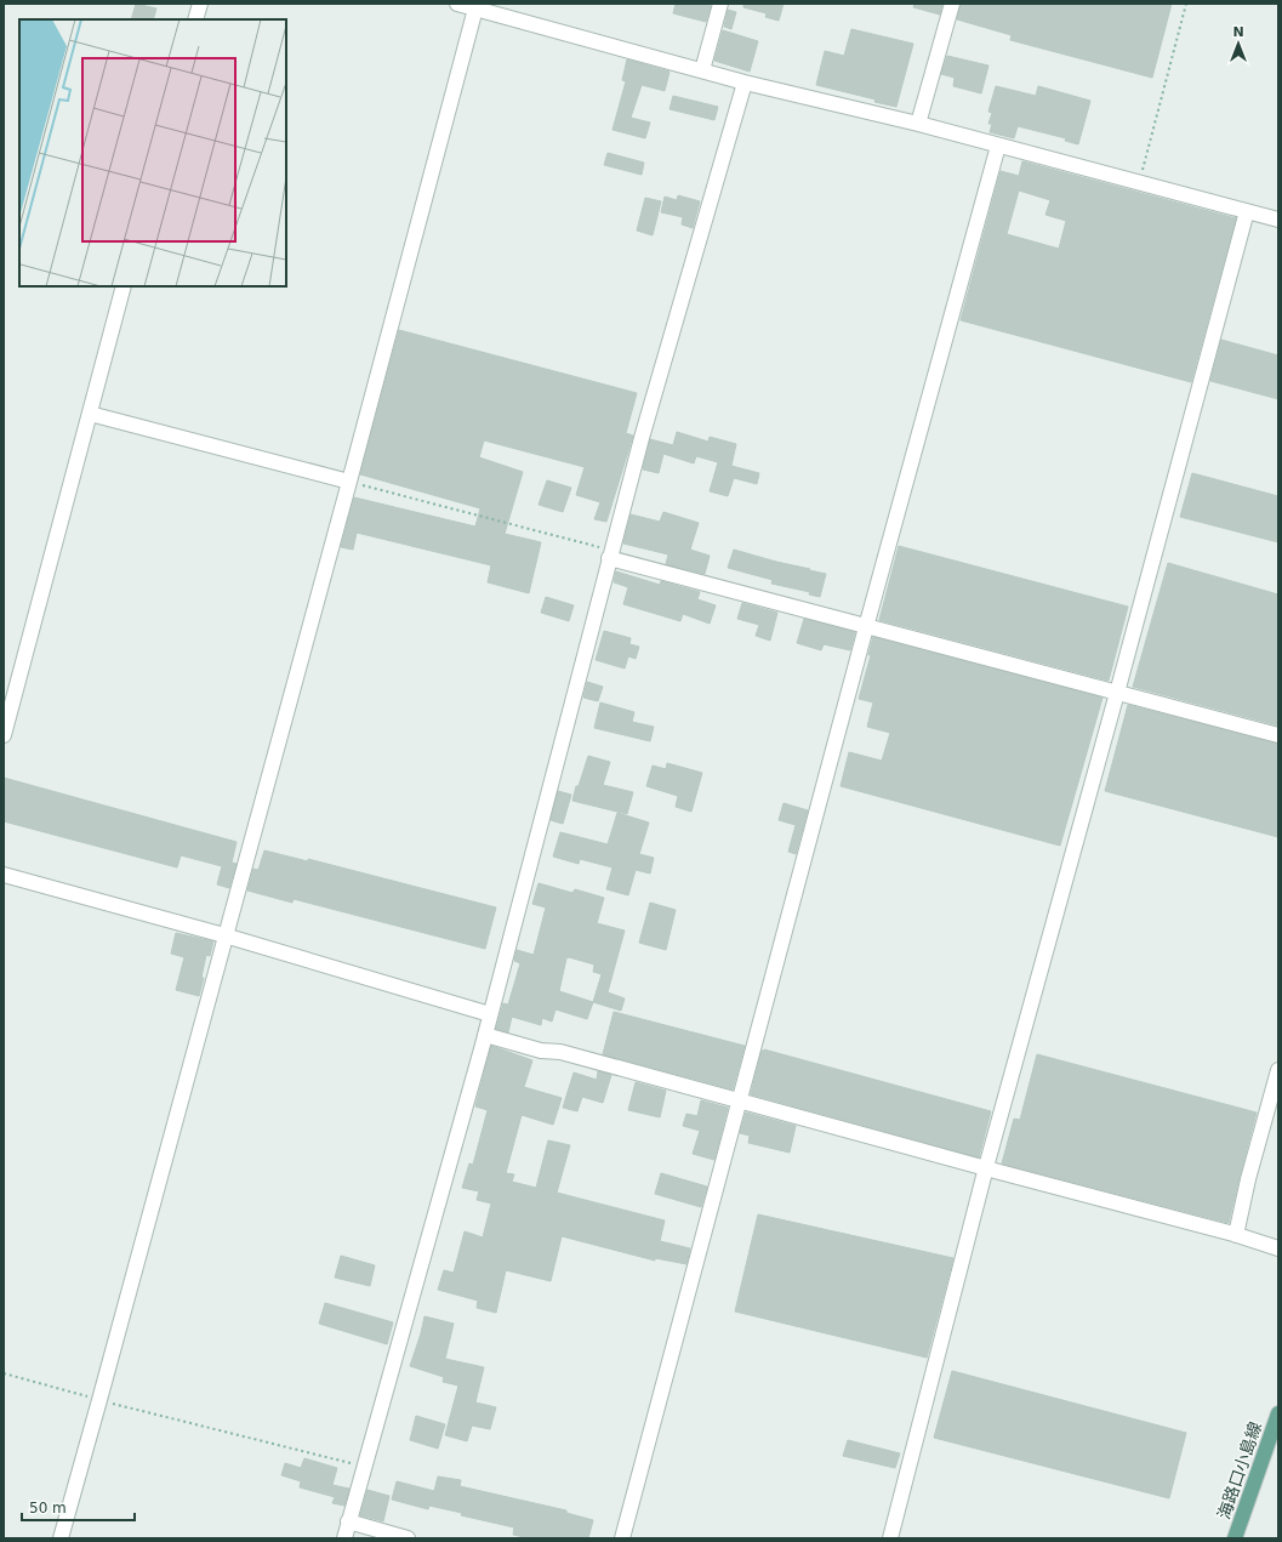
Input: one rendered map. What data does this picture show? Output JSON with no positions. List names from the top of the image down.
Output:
{
  "streets": {
    "main road": ["海路口小島線"]
  },
  "scale_bar": "50 m",
  "north": "top"
}
